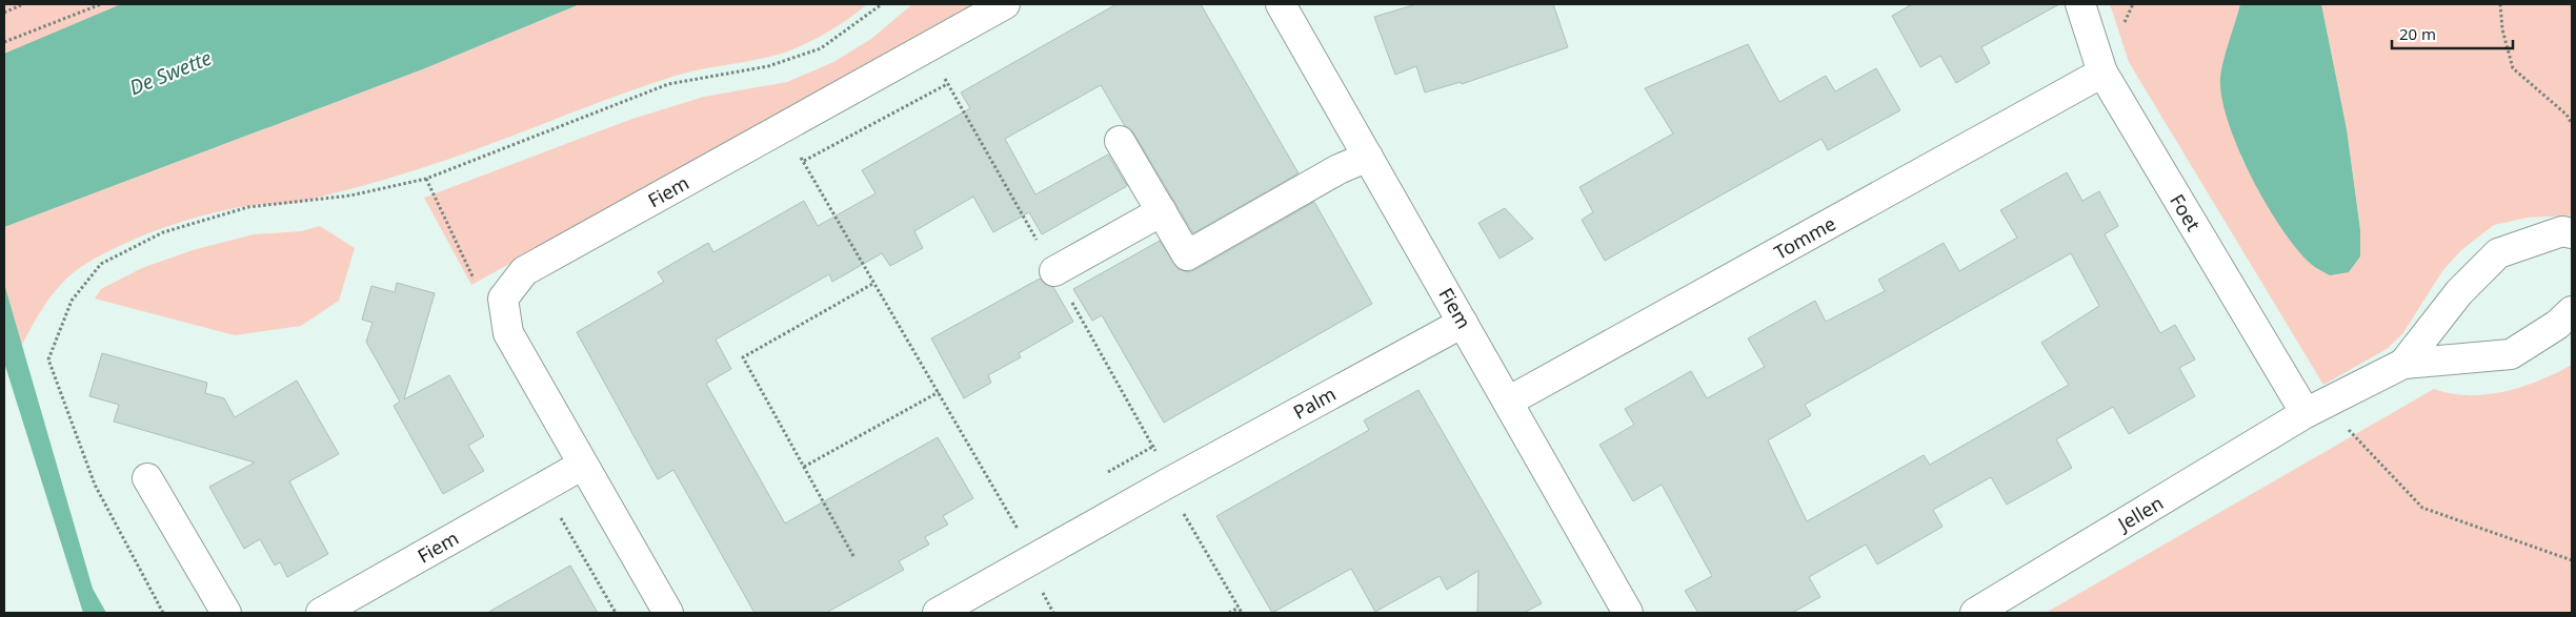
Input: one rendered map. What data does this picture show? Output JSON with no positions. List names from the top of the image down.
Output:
{
  "streets": {
    "street": [
      "Fiem",
      "Foet",
      "Tomme",
      "Palm",
      "Jellen"
    ]
  },
  "crossings": [
    ["Fiem", "Tomme"],
    ["Fiem", "Palm"],
    ["Foet", "Tomme"],
    ["Foet", "Jellen"]
  ],
  "water": ["De Swette"],
  "scale_bar": "20 m"
}
